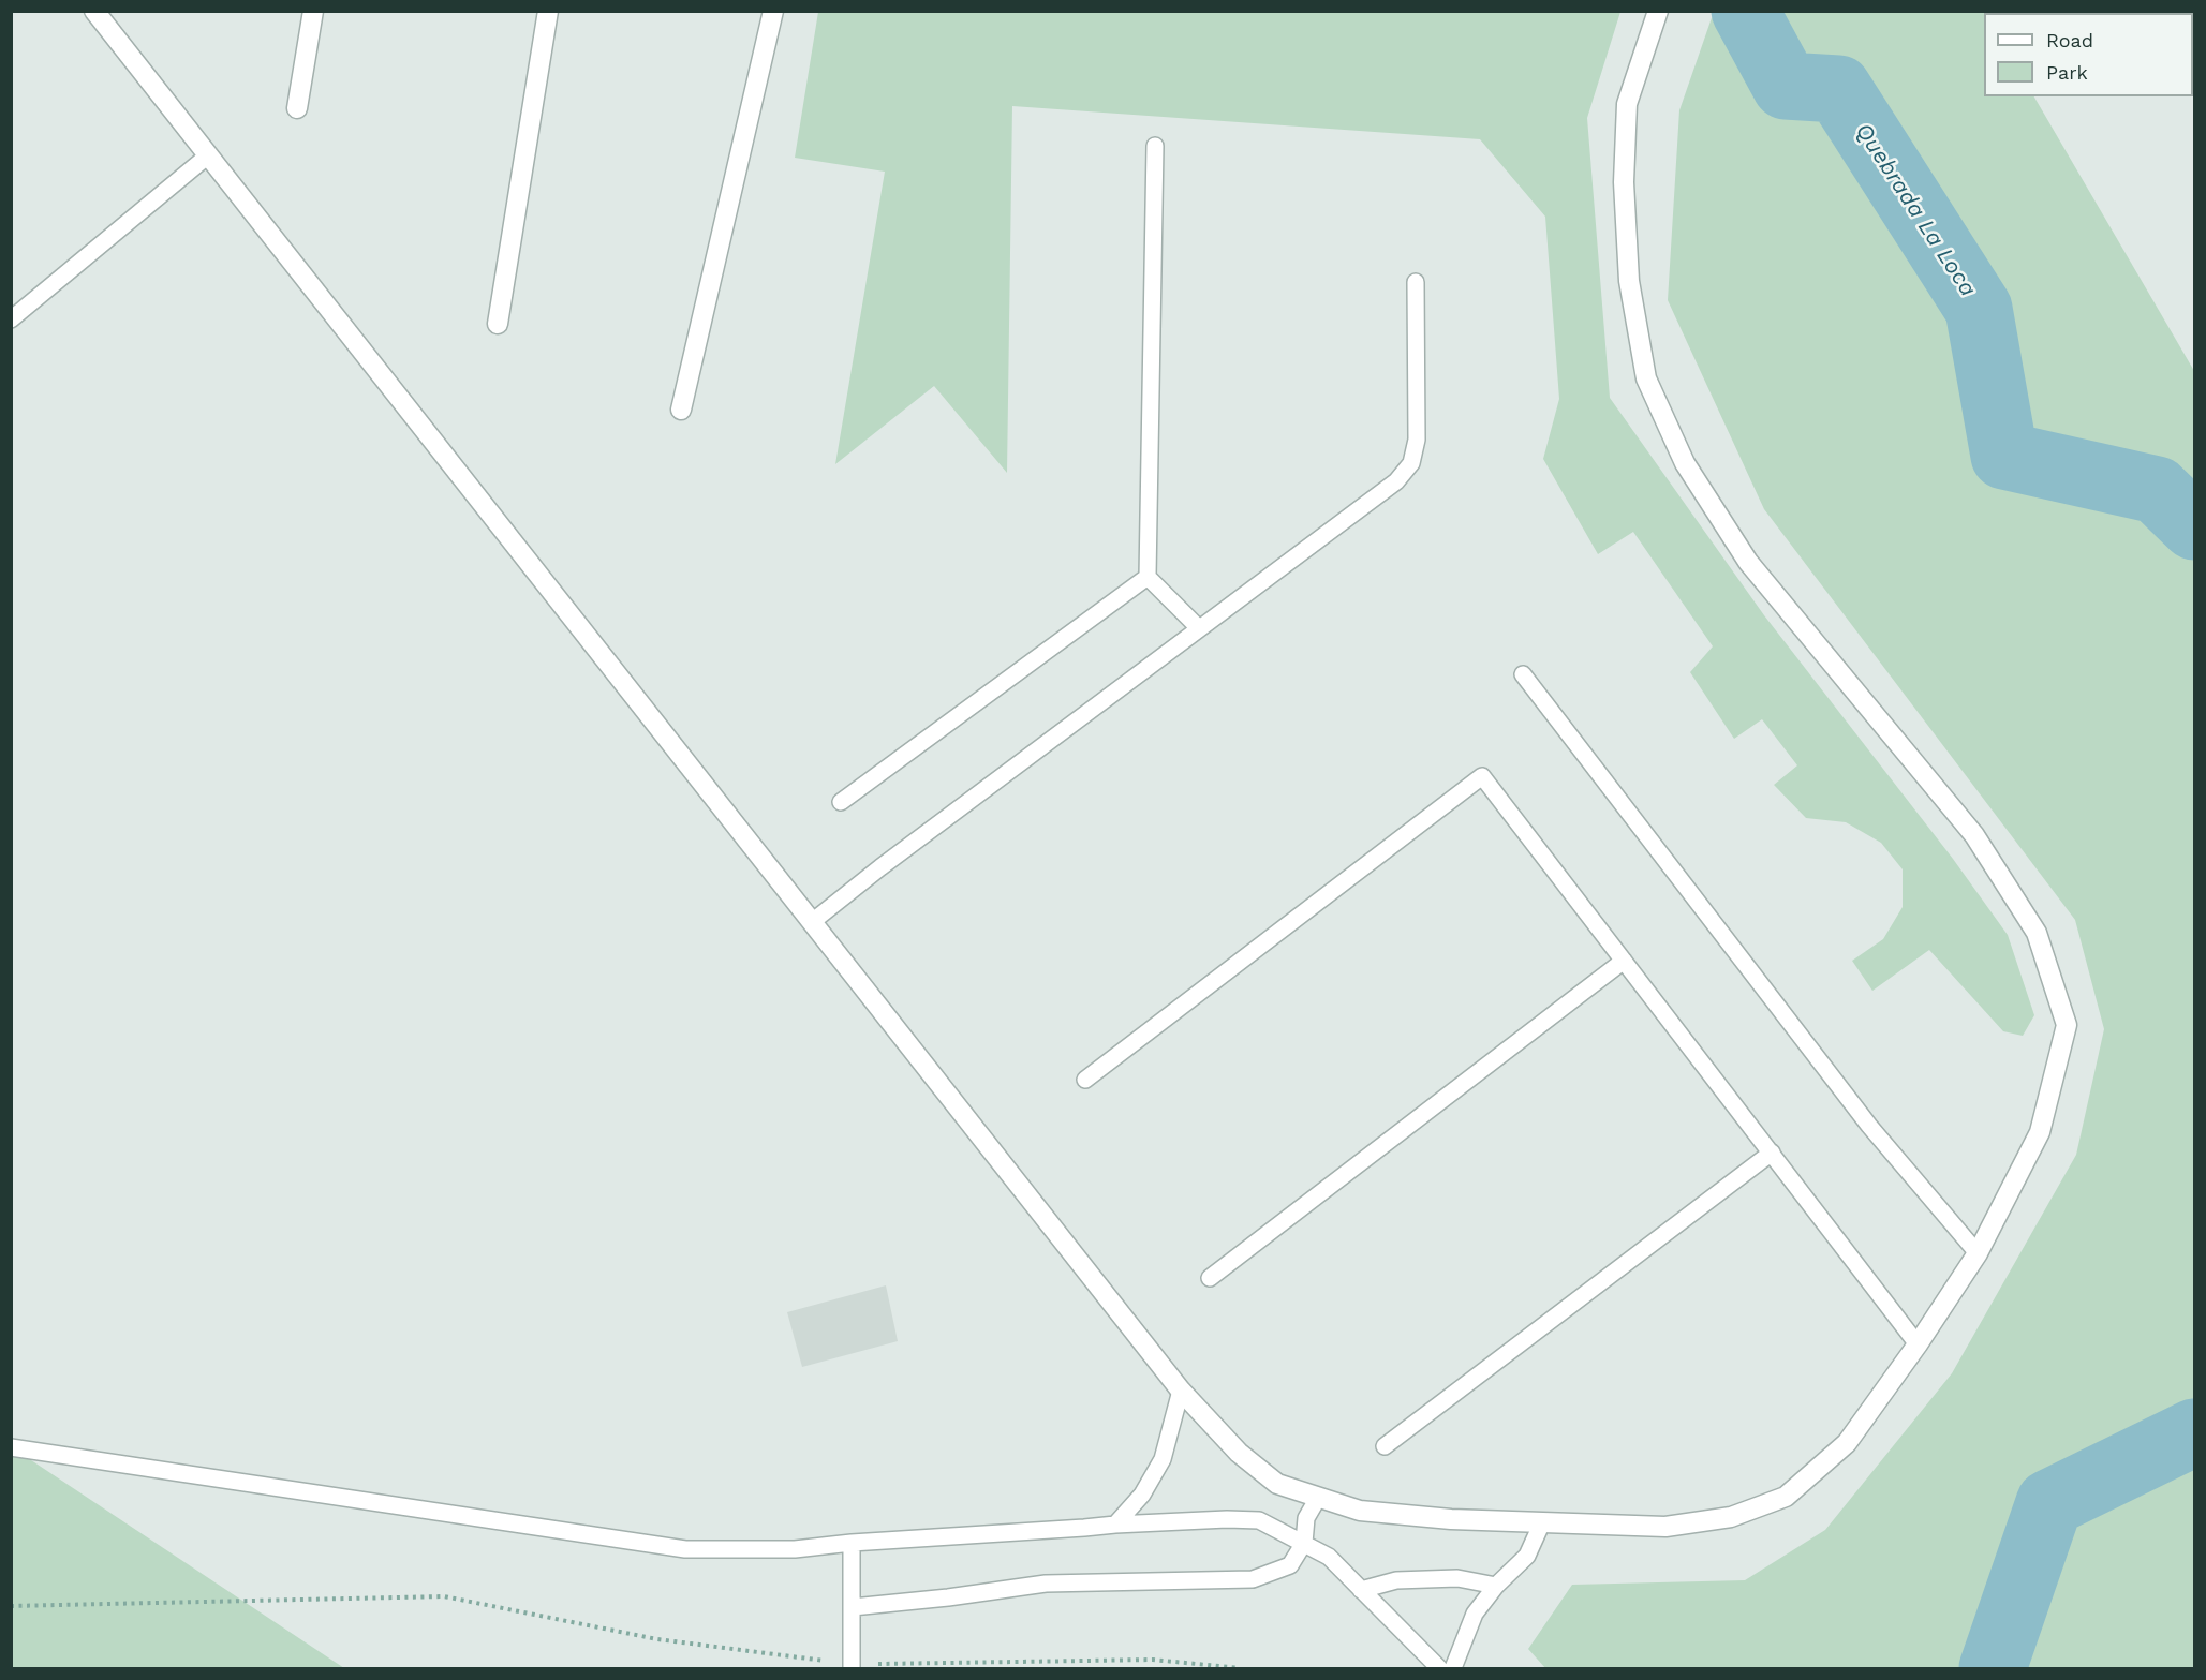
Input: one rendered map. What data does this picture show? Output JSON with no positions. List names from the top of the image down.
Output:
{
  "water": ["Quebrada La Loca"],
  "legend": ["Road", "Park"]
}
